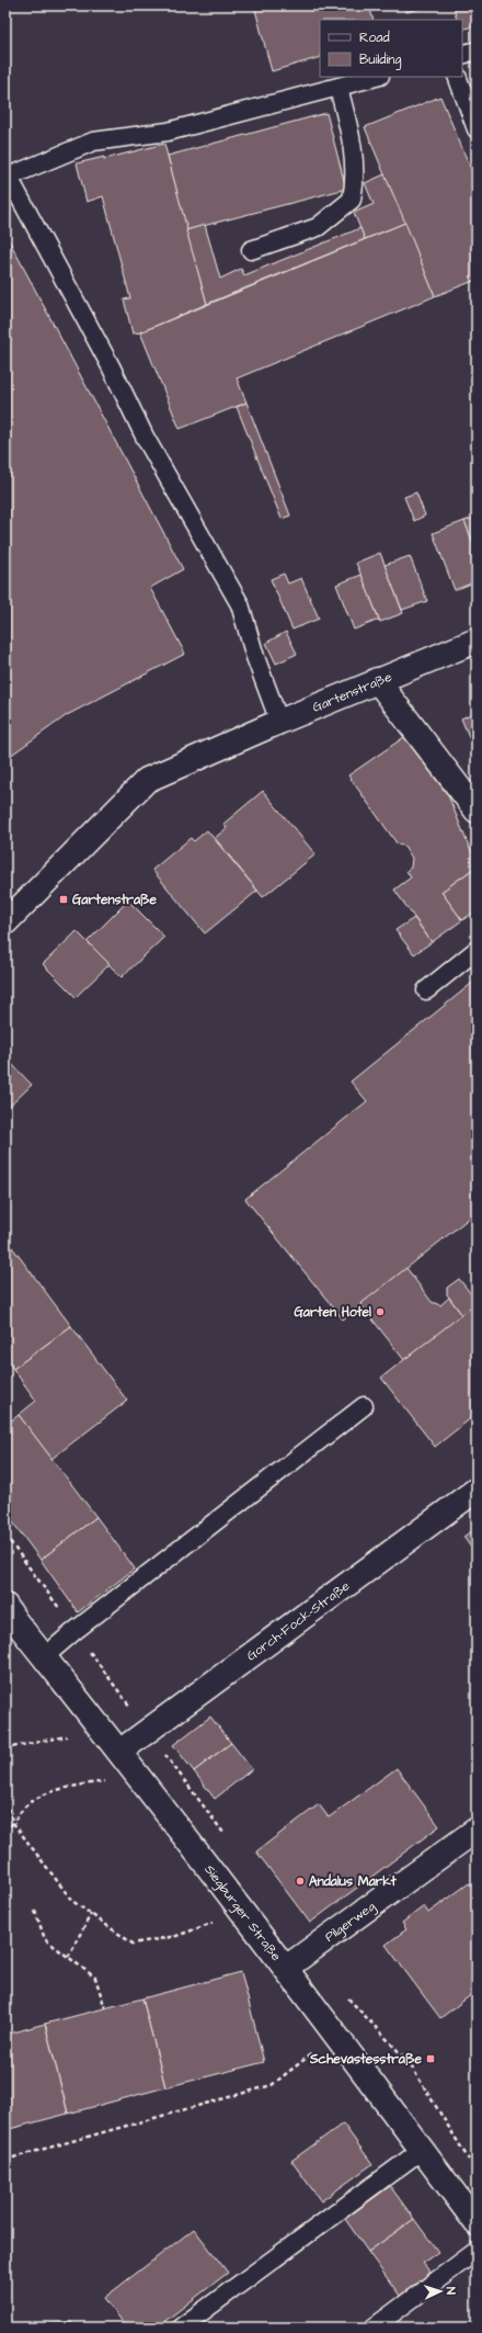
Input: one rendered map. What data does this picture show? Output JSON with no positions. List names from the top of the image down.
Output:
{
  "streets": {
    "street": [
      "Gartenstraße",
      "Gorch-Fock-Straße",
      "Siegburger Straße",
      "Pilgerweg"
    ]
  },
  "crossings": [
    ["Gorch-Fock-Straße", "Siegburger Straße"],
    ["Siegburger Straße", "Pilgerweg"]
  ],
  "places": {
    "transit": ["Gartenstraße", "Schevastesstraße"],
    "other": ["Garten Hotel", "Andalus Markt"]
  },
  "legend": ["Road", "Building"],
  "north": "right"
}
